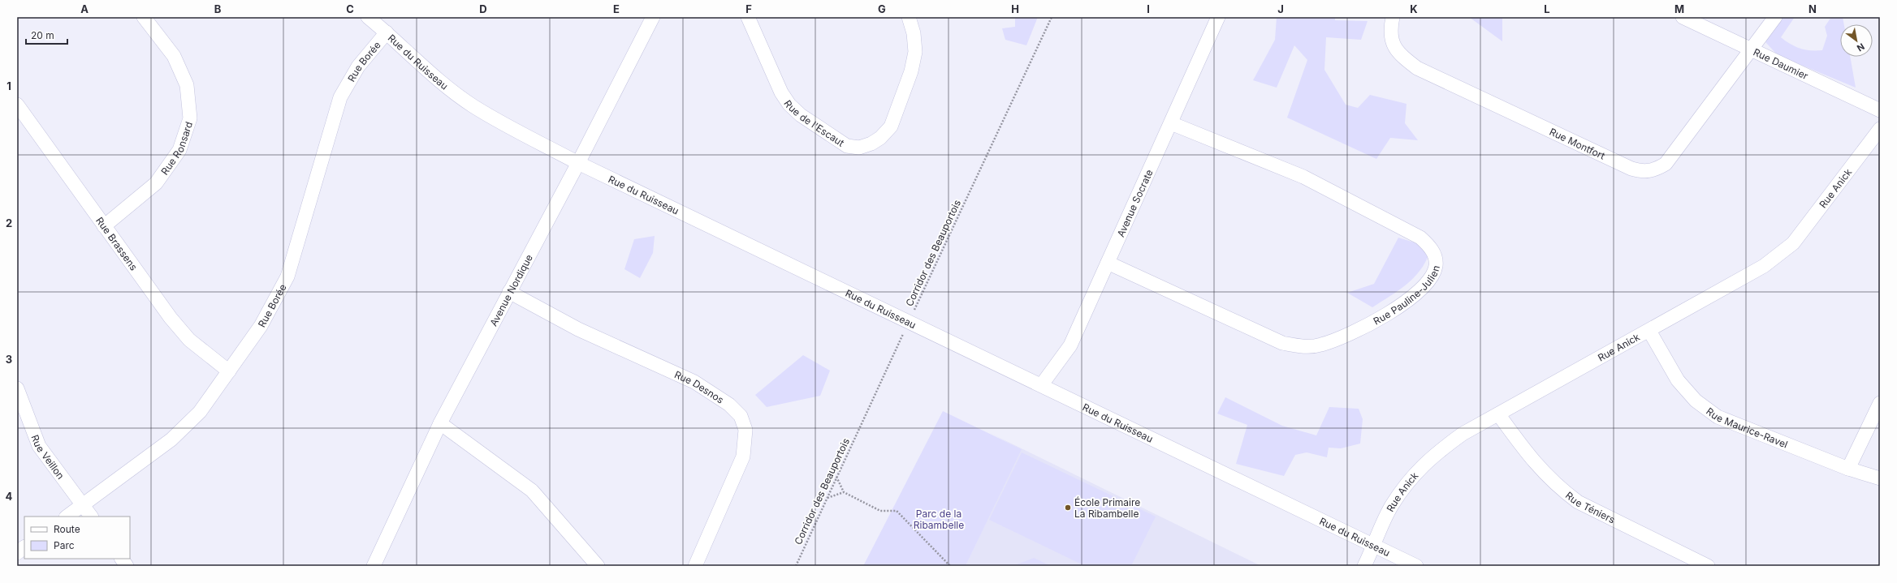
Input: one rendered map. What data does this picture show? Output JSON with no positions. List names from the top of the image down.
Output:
{
  "streets": {
    "street": [
      "Rue du Ruisseau",
      "Rue Borée",
      "Rue Daumier",
      "Rue de l'Escaut",
      "Rue Montfort",
      "Rue Ronsard",
      "Rue Anick",
      "Avenue Socrate",
      "Rue Brassens",
      "Avenue Nordique",
      "Rue Pauline-Julien",
      "Rue Desnos",
      "Rue Maurice-Ravel",
      "Rue Veillon",
      "Rue Téniers"
    ],
    "path": ["Corridor des Beauportois"]
  },
  "crossings": [
    ["Rue du Ruisseau", "Rue Borée"],
    ["Rue du Ruisseau", "Rue Anick"],
    ["Rue du Ruisseau", "Avenue Socrate"],
    ["Rue du Ruisseau", "Corridor des Beauportois"],
    ["Rue du Ruisseau", "Avenue Nordique"],
    ["Rue Borée", "Rue Brassens"],
    ["Rue Borée", "Rue Veillon"],
    ["Rue Daumier", "Rue Montfort"],
    ["Rue Ronsard", "Rue Brassens"],
    ["Rue Anick", "Rue Maurice-Ravel"],
    ["Rue Anick", "Rue Téniers"],
    ["Avenue Socrate", "Rue Pauline-Julien"],
    ["Avenue Nordique", "Rue Desnos"]
  ],
  "parks": ["Parc de la Ribambelle"],
  "places": ["École Primaire La Ribambelle"],
  "legend": ["Route", "Parc"],
  "scale_bar": "20 m",
  "north": "bottom right",
  "grid": {
    "columns": [
      "A",
      "B",
      "C",
      "D",
      "E",
      "F",
      "G",
      "H",
      "I",
      "J",
      "K",
      "L",
      "M",
      "N"
    ],
    "rows": [
      "1",
      "2",
      "3",
      "4"
    ]
  }
}
